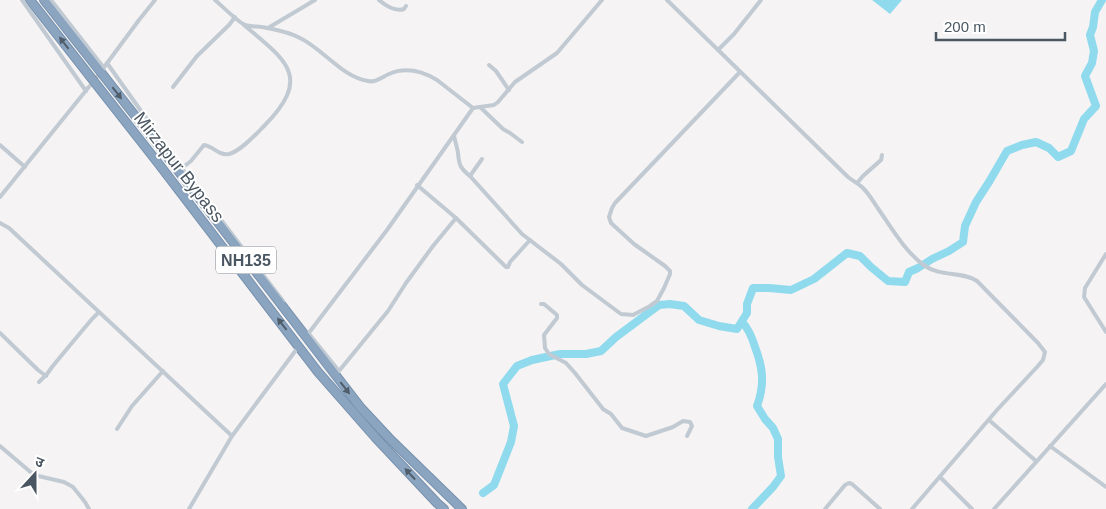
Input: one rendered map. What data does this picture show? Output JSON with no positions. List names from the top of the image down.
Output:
{
  "streets": {
    "highway": ["Mirzapur Bypass", "NH135"]
  },
  "scale_bar": "200 m",
  "north": "top"
}
